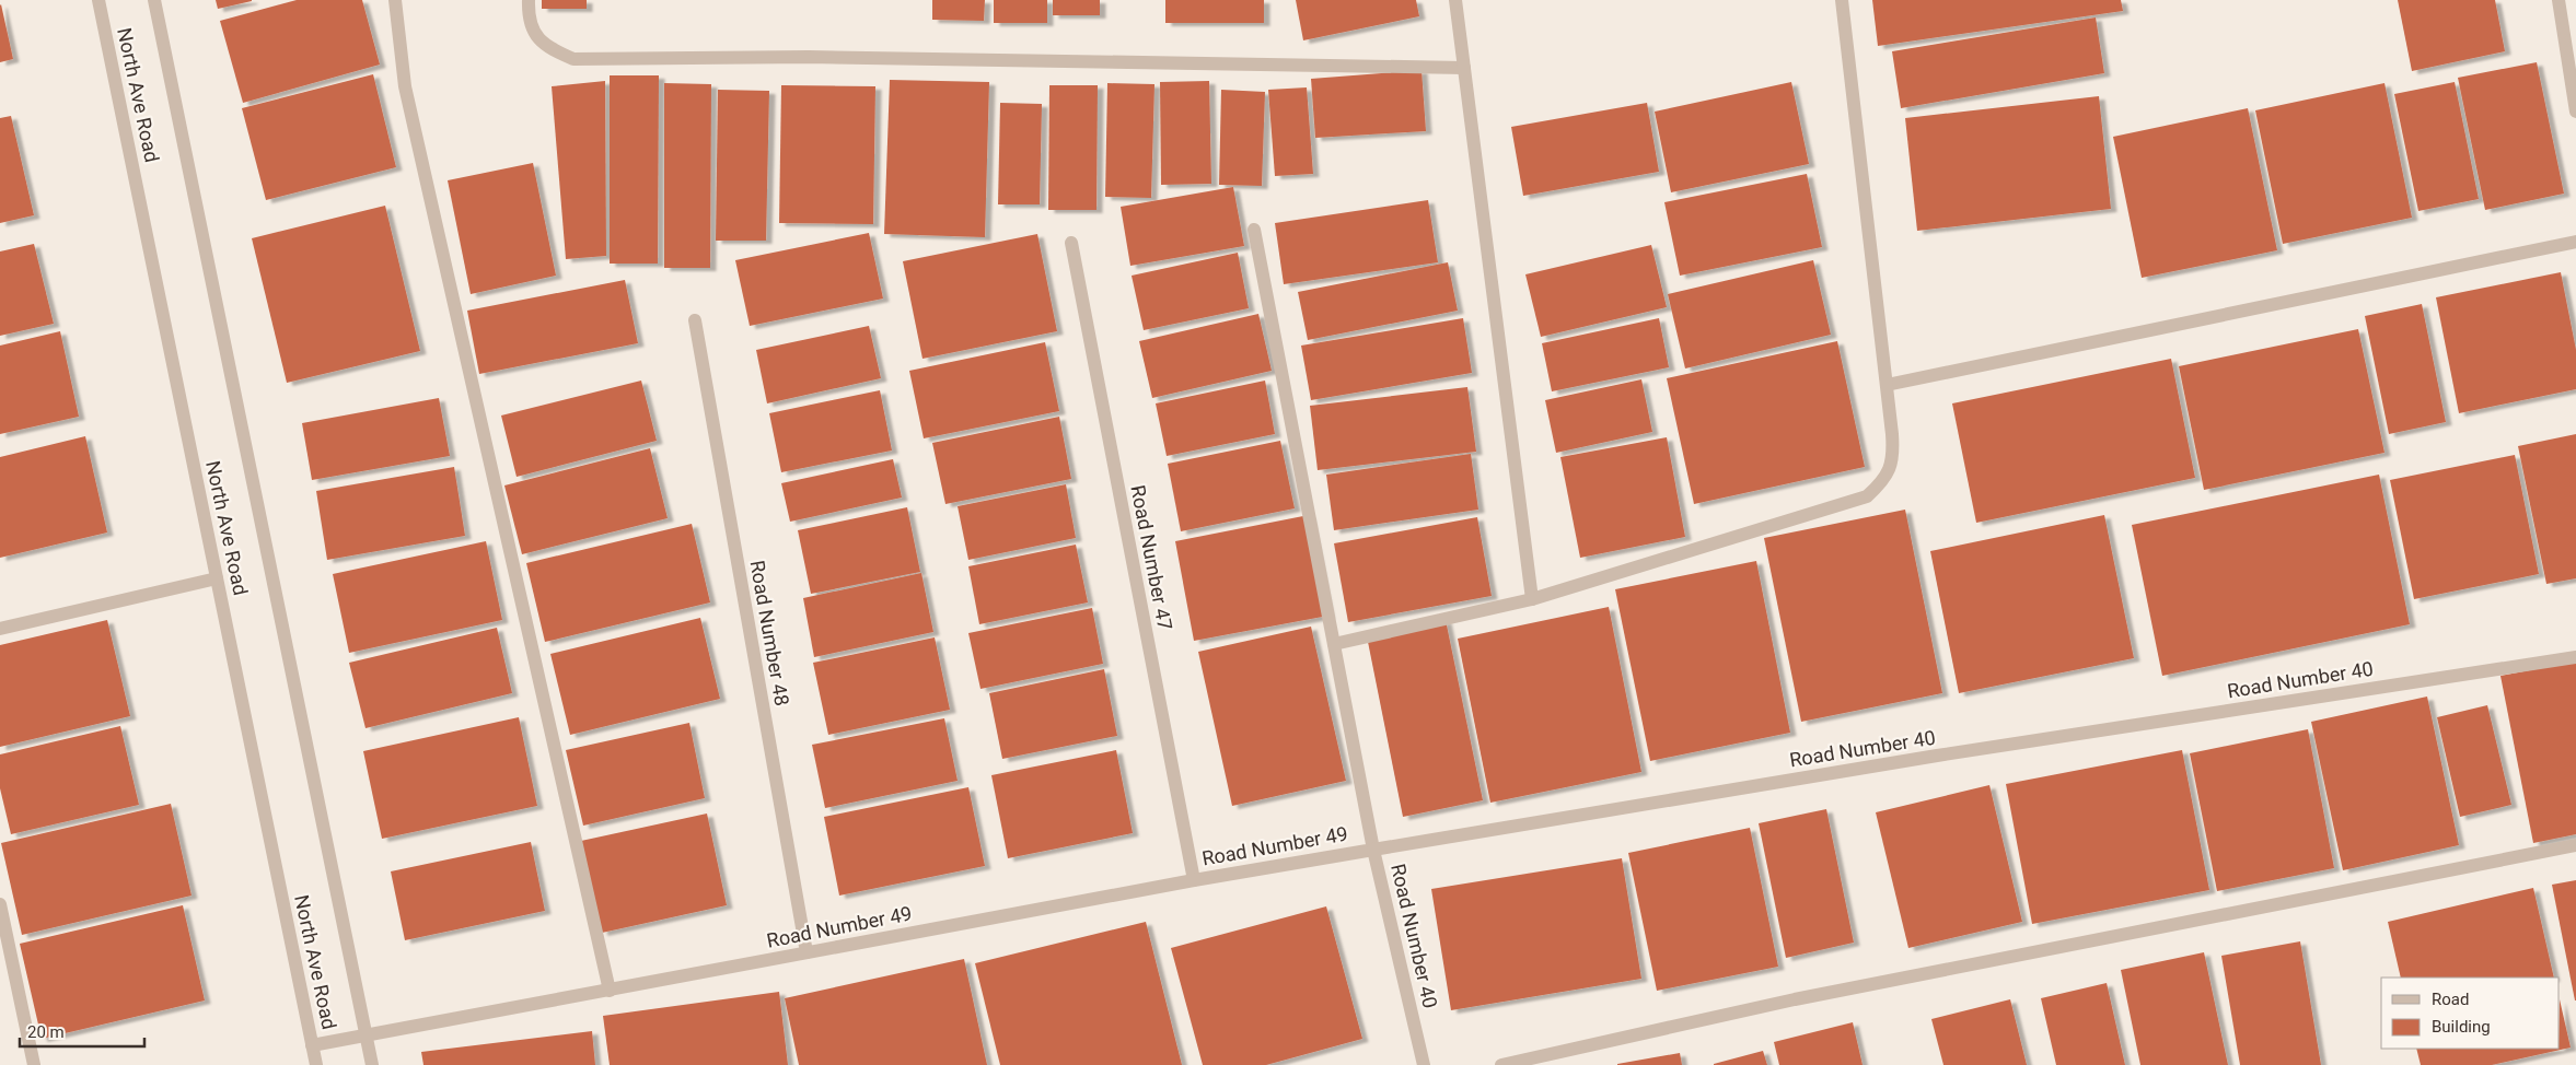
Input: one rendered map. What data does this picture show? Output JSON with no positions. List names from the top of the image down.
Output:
{
  "streets": {
    "street": [
      "North Ave Road",
      "Road Number 47",
      "Road Number 48",
      "Road Number 40",
      "Road Number 49"
    ]
  },
  "crossings": [
    ["North Ave Road", "Road Number 49"],
    ["Road Number 47", "Road Number 49"],
    ["Road Number 48", "Road Number 49"],
    ["Road Number 40", "Road Number 49"]
  ],
  "legend": ["Road", "Building"],
  "scale_bar": "20 m"
}
